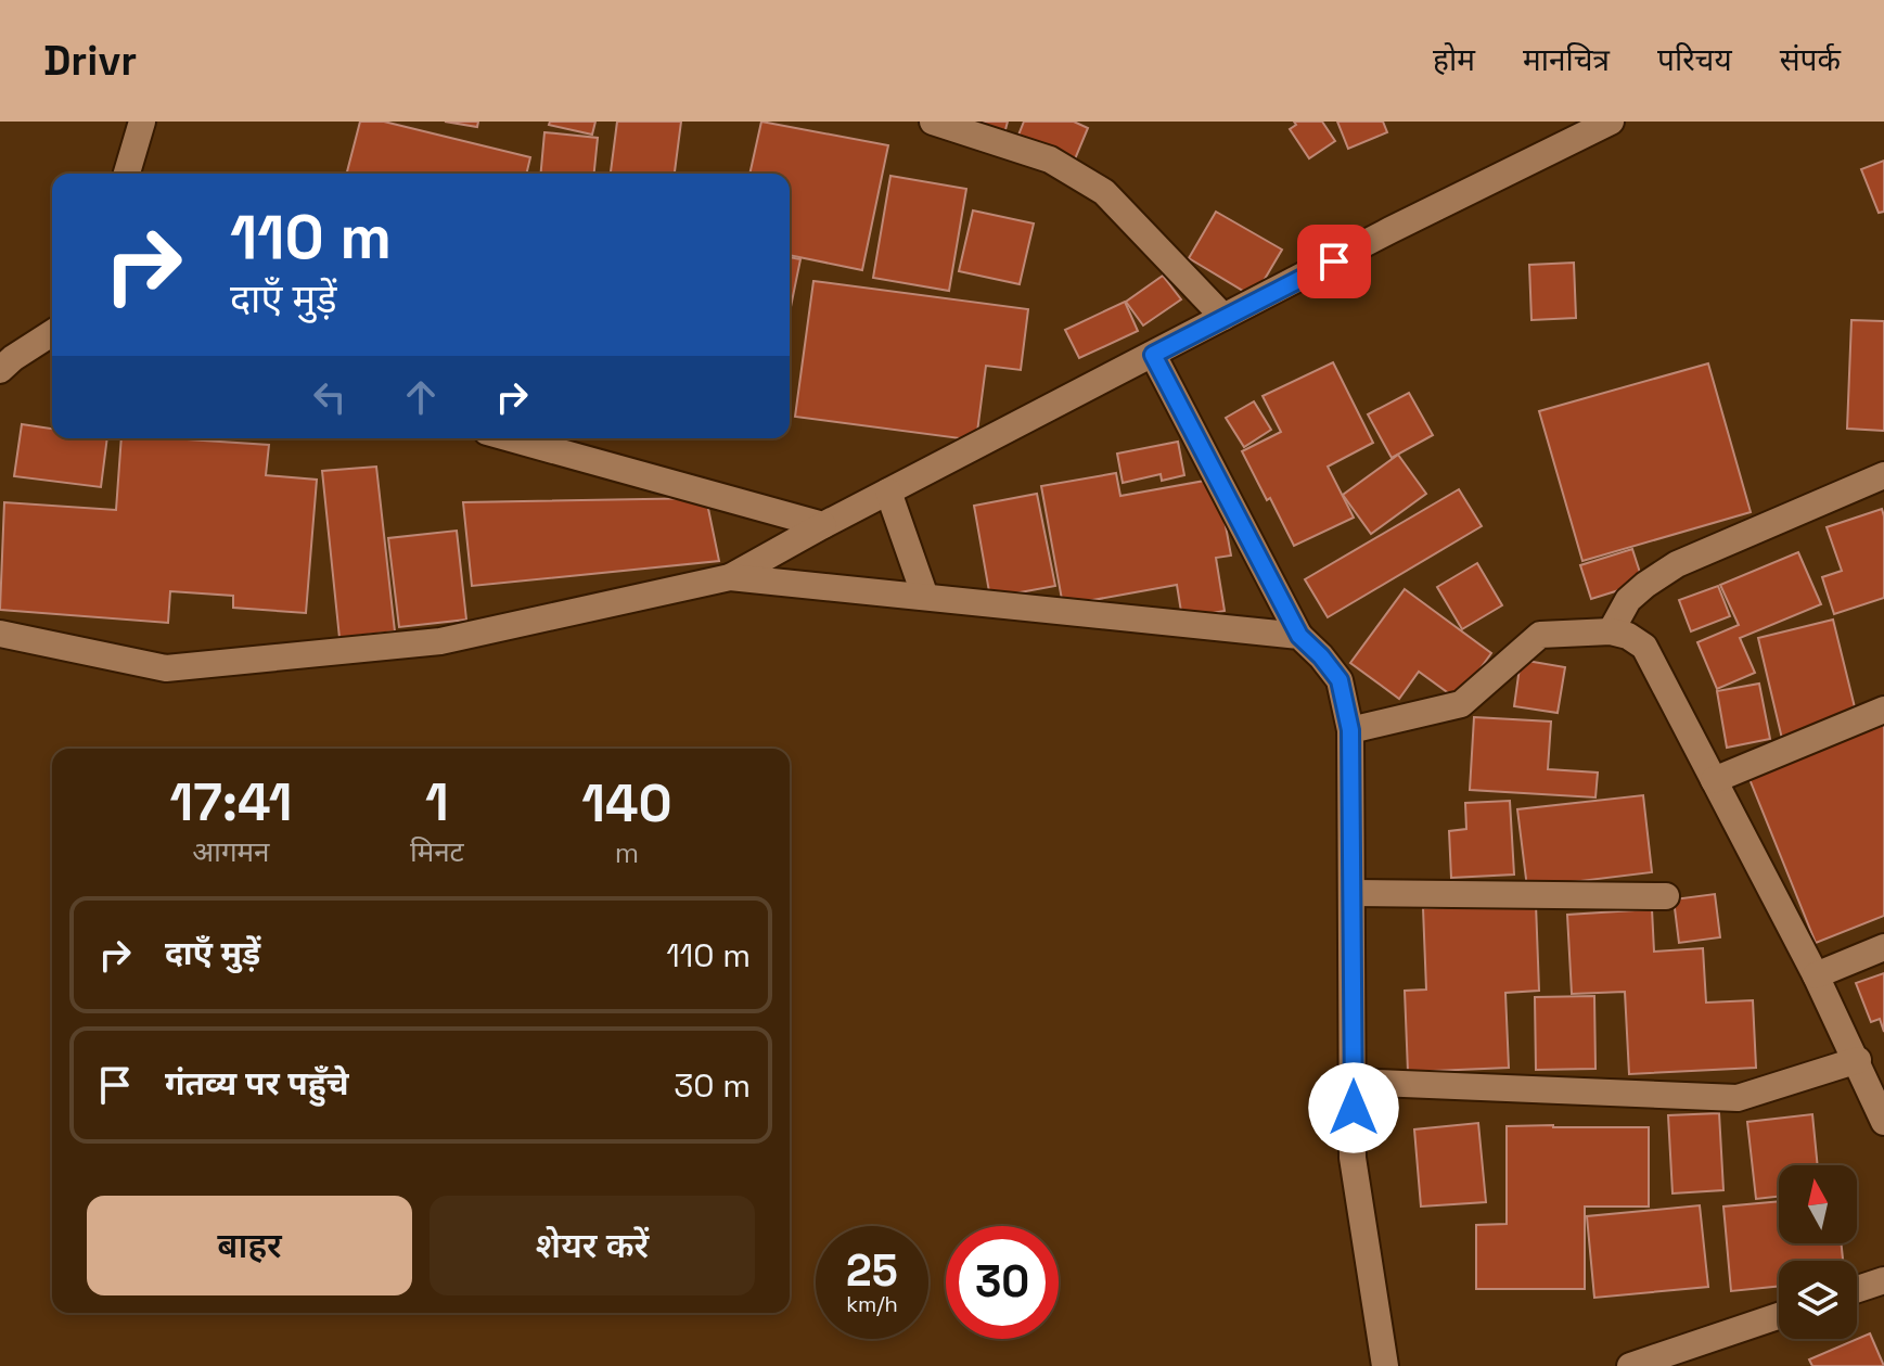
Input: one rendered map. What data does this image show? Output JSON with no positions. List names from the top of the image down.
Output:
{
  "north": "top",
  "page": {
    "header": "Drivr",
    "nav": [
      "होम",
      "मानचित्र",
      "परिचय",
      "संपर्क"
    ],
    "turn": ["110 m", "दाएँ मुड़ें"],
    "eta": [
      "17:41",
      "आगमन",
      "1",
      "मिनट",
      "140",
      "m"
    ],
    "list": [
      {
        "name": "दाएँ मुड़ें",
        "value": "110 m"
      },
      {
        "name": "गंतव्य पर पहुँचे",
        "value": "30 m"
      }
    ],
    "buttons": ["बाहर", "शेयर करें"],
    "speed": "25 km/h",
    "limit": "30"
  }
}
